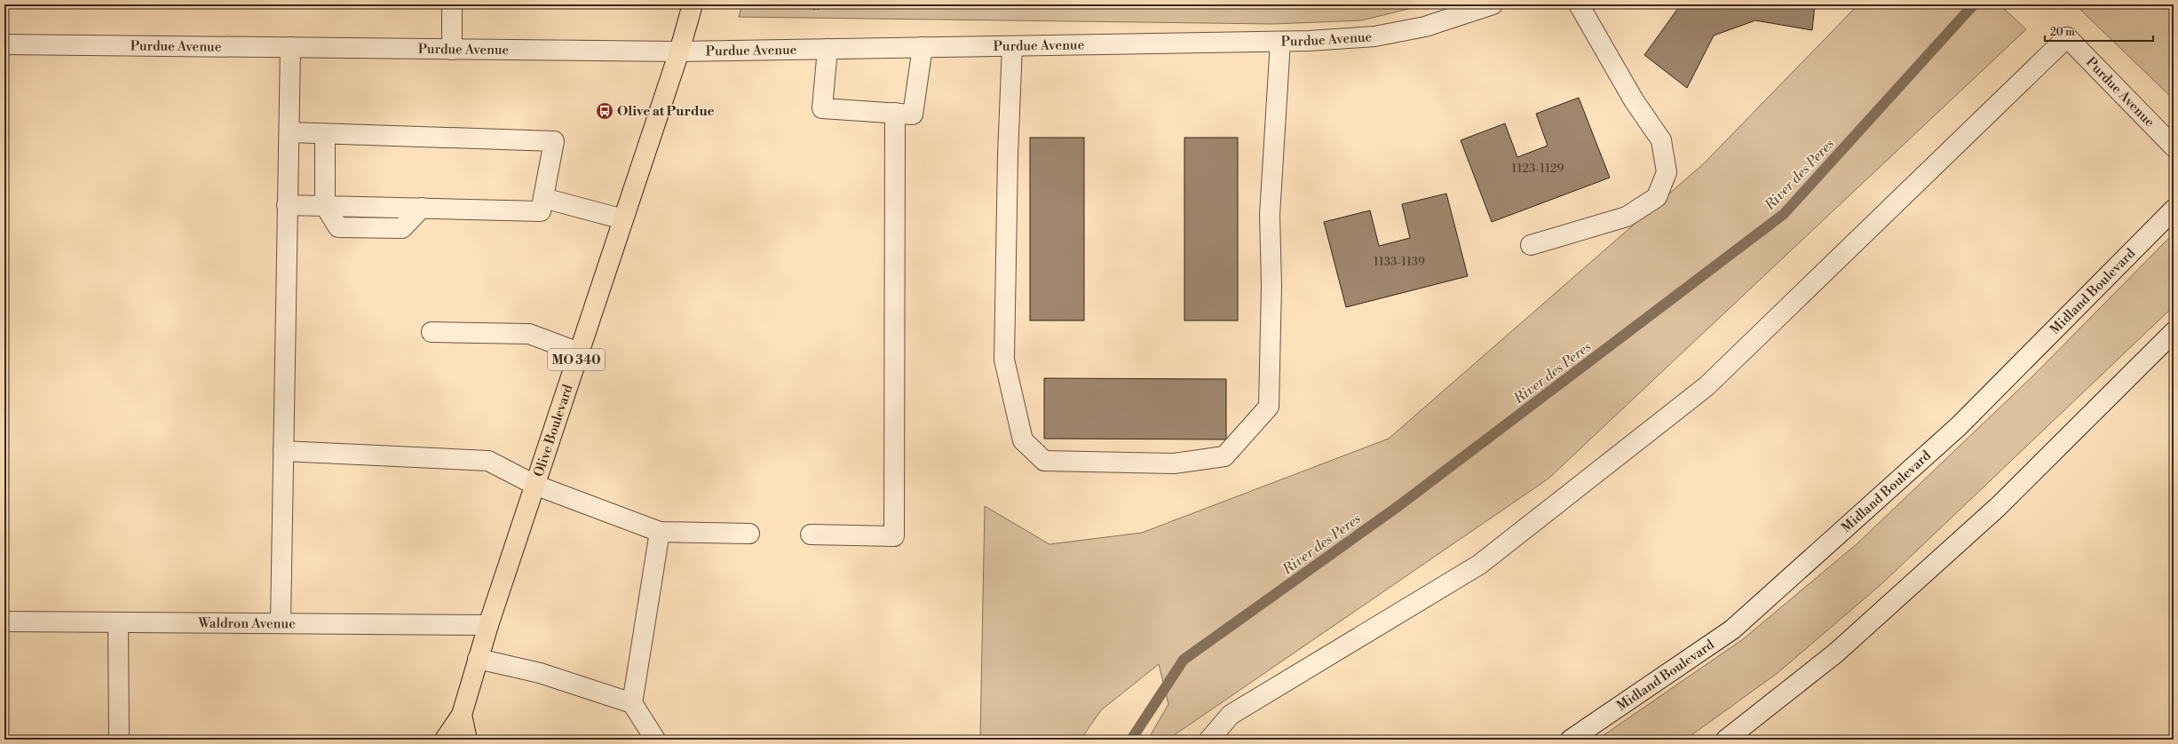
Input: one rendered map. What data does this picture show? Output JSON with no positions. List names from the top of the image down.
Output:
{
  "streets": {
    "main road": ["MO 340", "Olive Boulevard"],
    "street": ["Purdue Avenue", "Midland Boulevard", "Waldron Avenue"]
  },
  "crossings": [
    ["Purdue Avenue", "Olive Boulevard"],
    ["Olive Boulevard", "Waldron Avenue"]
  ],
  "water": ["River des Peres"],
  "places": {
    "bus stop": ["Olive at Purdue"]
  },
  "house_numbers": ["1123-1129", "1133-1139"],
  "scale_bar": "20 m"
}
